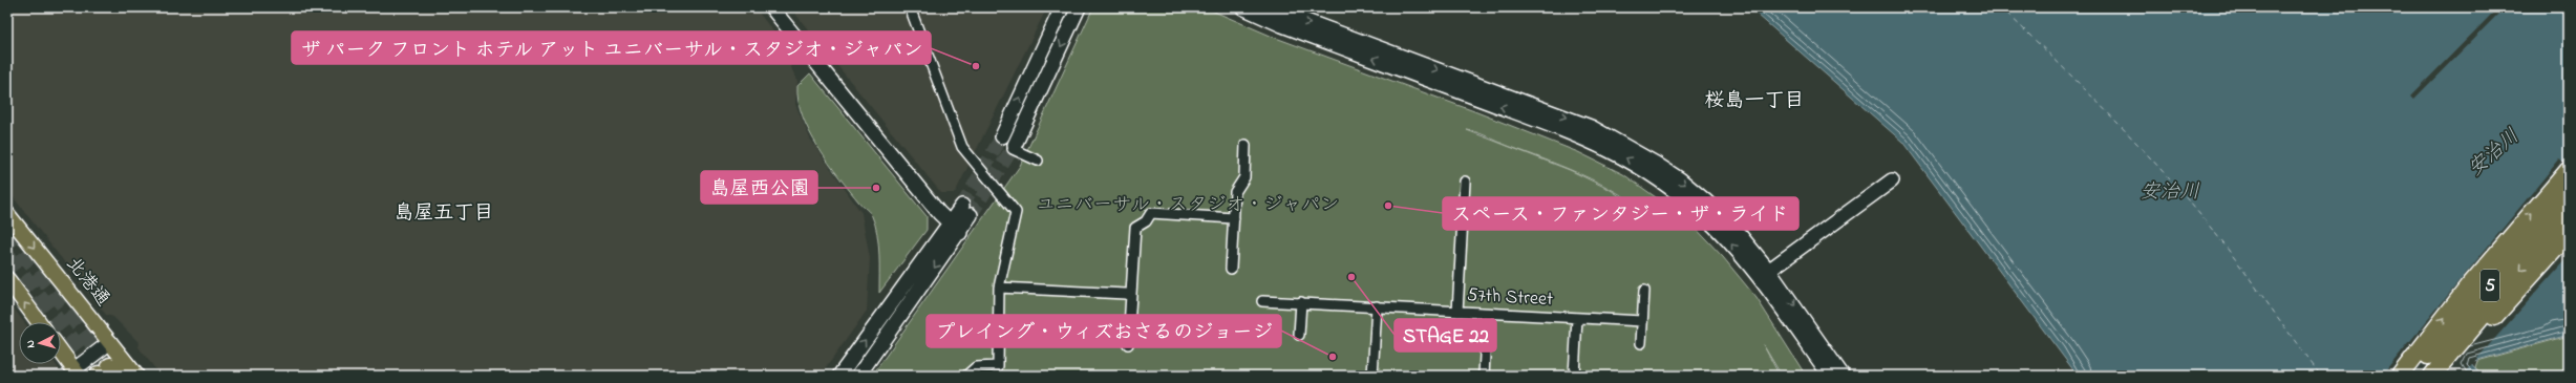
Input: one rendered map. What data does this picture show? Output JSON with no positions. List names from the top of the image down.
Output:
{
  "streets": {
    "highway": ["5"],
    "main road": ["北港通"],
    "street": ["57th Street"]
  },
  "districts": ["桜島一丁目", "島屋五丁目"],
  "water": ["安治川"],
  "parks": ["ユニバーサル・スタジオ・ジャパン"],
  "places": [
    "ザ パーク フロント ホテル アット ユニバーサル・スタジオ・ジャパン",
    "島屋西公園",
    "スペース・ファンタジー・ザ・ライド",
    "STAGE 22",
    "プレイング・ウィズおさるのジョージ"
  ],
  "north": "left"
}
